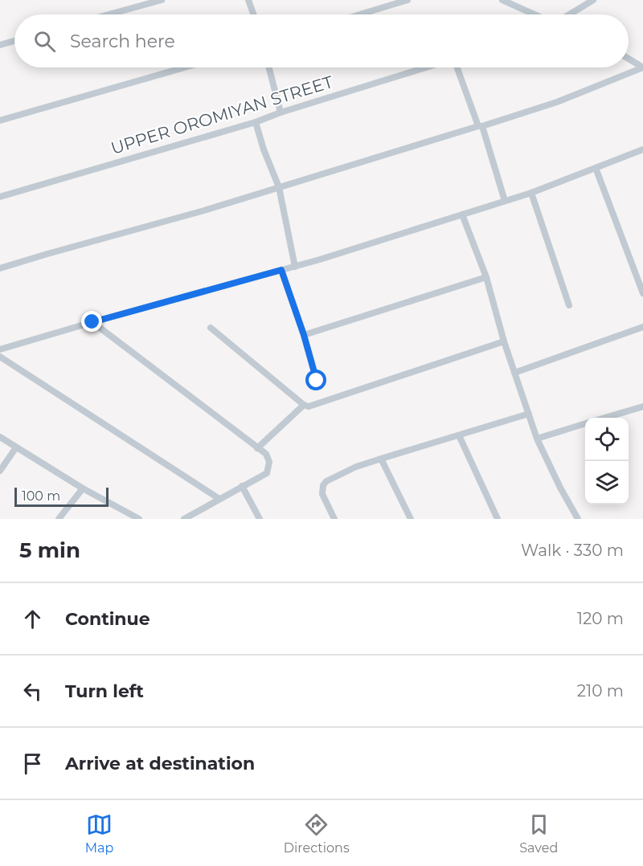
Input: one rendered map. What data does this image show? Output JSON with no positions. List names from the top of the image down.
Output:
{
  "streets": {
    "street": ["UPPER OROMIYAN STREET"]
  },
  "scale_bar": "100 m",
  "page": {
    "search": "Search here",
    "scale": "100 m",
    "heading": ["5 min", "Walk · 330 m"],
    "list": [
      ["Continue", "120 m"],
      ["Turn left", "210 m"],
      "Arrive at destination"
    ],
    "nav": ["Map", "Directions", "Saved"]
  }
}
